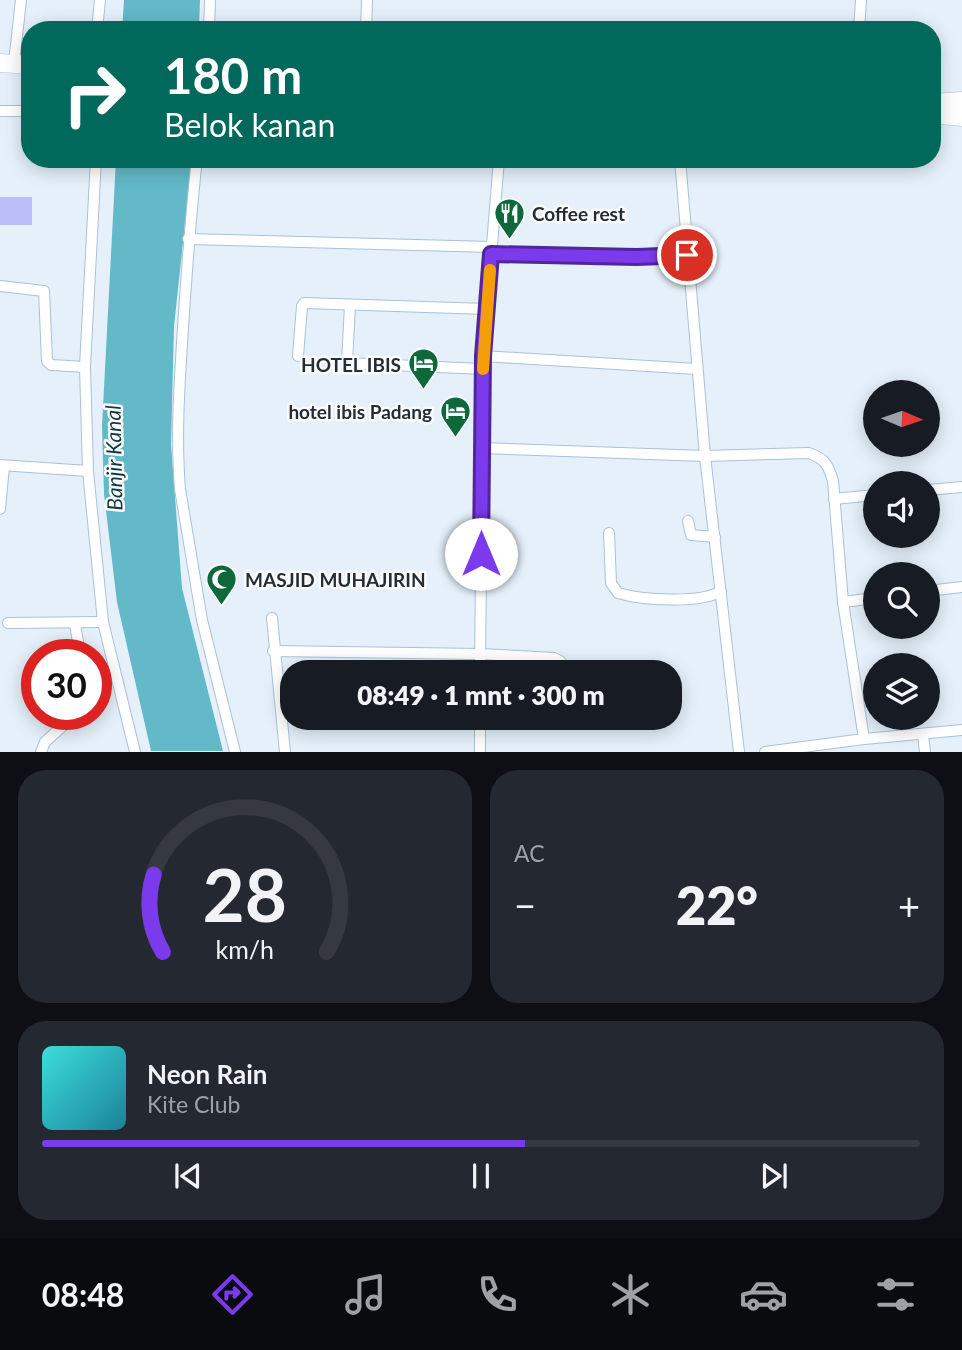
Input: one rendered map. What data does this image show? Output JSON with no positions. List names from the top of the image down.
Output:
{
  "water": ["Banjir Kanal"],
  "places": {
    "restaurant": ["Coffee rest"],
    "hotel": ["HOTEL IBIS", "hotel ibis Padang"],
    "mosque": ["MASJID MUHAJIRIN"]
  },
  "north": "right",
  "page": {
    "turn": ["180 m", "Belok kanan"],
    "limit": "30",
    "trip": "08:49 · 1 mnt · 300 m",
    "tile": "AC",
    "heat": ["−", "22°", "+"],
    "song": ["Neon Rain", "Kite Club"],
    "tabs": "08:48",
    "gauge": ["28", "km/h"]
  }
}
